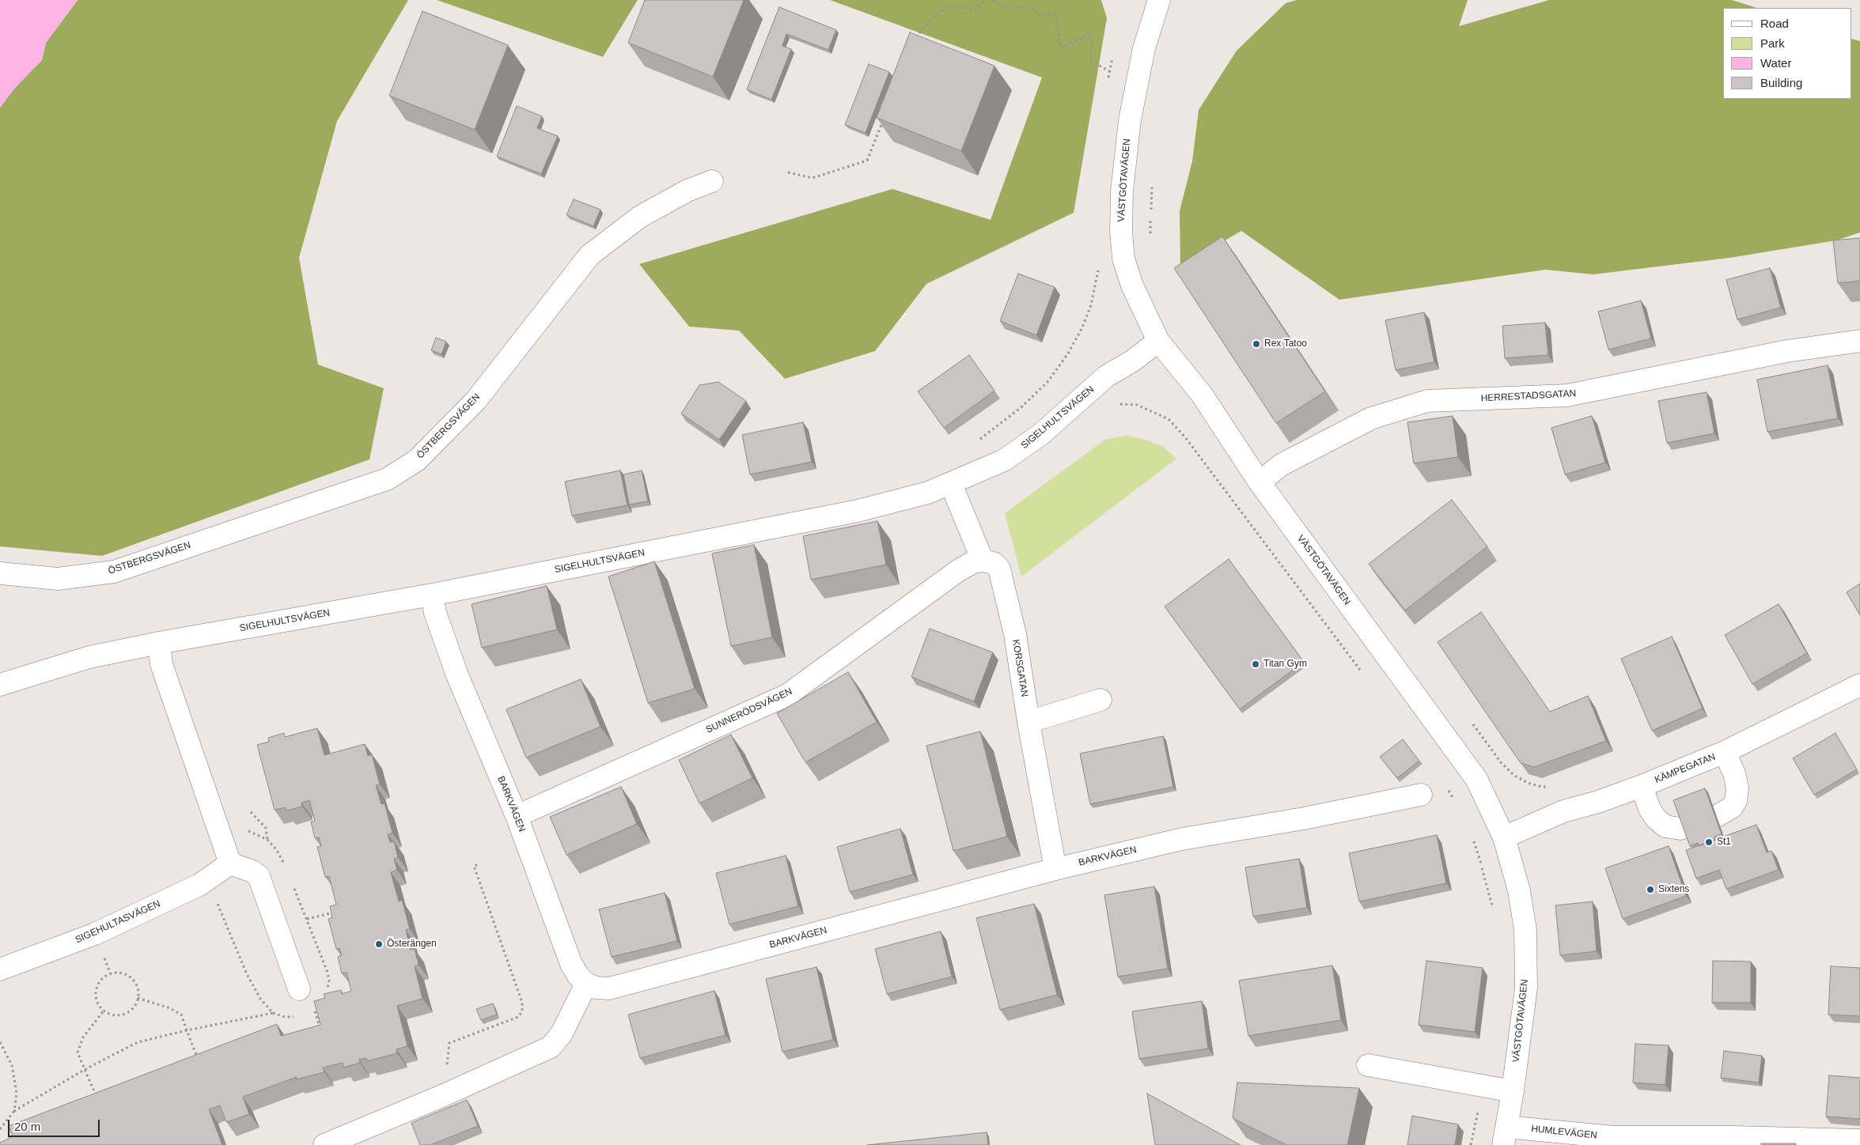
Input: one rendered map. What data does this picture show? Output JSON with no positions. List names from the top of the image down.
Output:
{
  "streets": {
    "street": [
      "VÄSTGÖTAVÄGEN",
      "HERRESTADSGATAN",
      "SIGELHULTSVÄGEN",
      "ÖSTBERGSVÄGEN",
      "KORSGATAN",
      "SUNNERÖDSVÄGEN",
      "KÄMPEGATAN",
      "BARKVÄGEN",
      "SIGEHULTASVÄGEN",
      "HUMLEVÄGEN"
    ]
  },
  "crossings": [
    ["VÄSTGÖTAVÄGEN", "HERRESTADSGATAN"],
    ["VÄSTGÖTAVÄGEN", "SIGELHULTSVÄGEN"],
    ["VÄSTGÖTAVÄGEN", "KÄMPEGATAN"],
    ["VÄSTGÖTAVÄGEN", "HUMLEVÄGEN"],
    ["SIGELHULTSVÄGEN", "BARKVÄGEN"],
    ["KORSGATAN", "SUNNERÖDSVÄGEN"],
    ["KORSGATAN", "BARKVÄGEN"],
    ["SUNNERÖDSVÄGEN", "BARKVÄGEN"]
  ],
  "places": [
    "Rex Tatoo",
    "Titan Gym",
    "St1",
    "Sixtens",
    "Österängen"
  ],
  "legend": [
    "Road",
    "Park",
    "Water",
    "Building"
  ],
  "scale_bar": "20 m"
}
